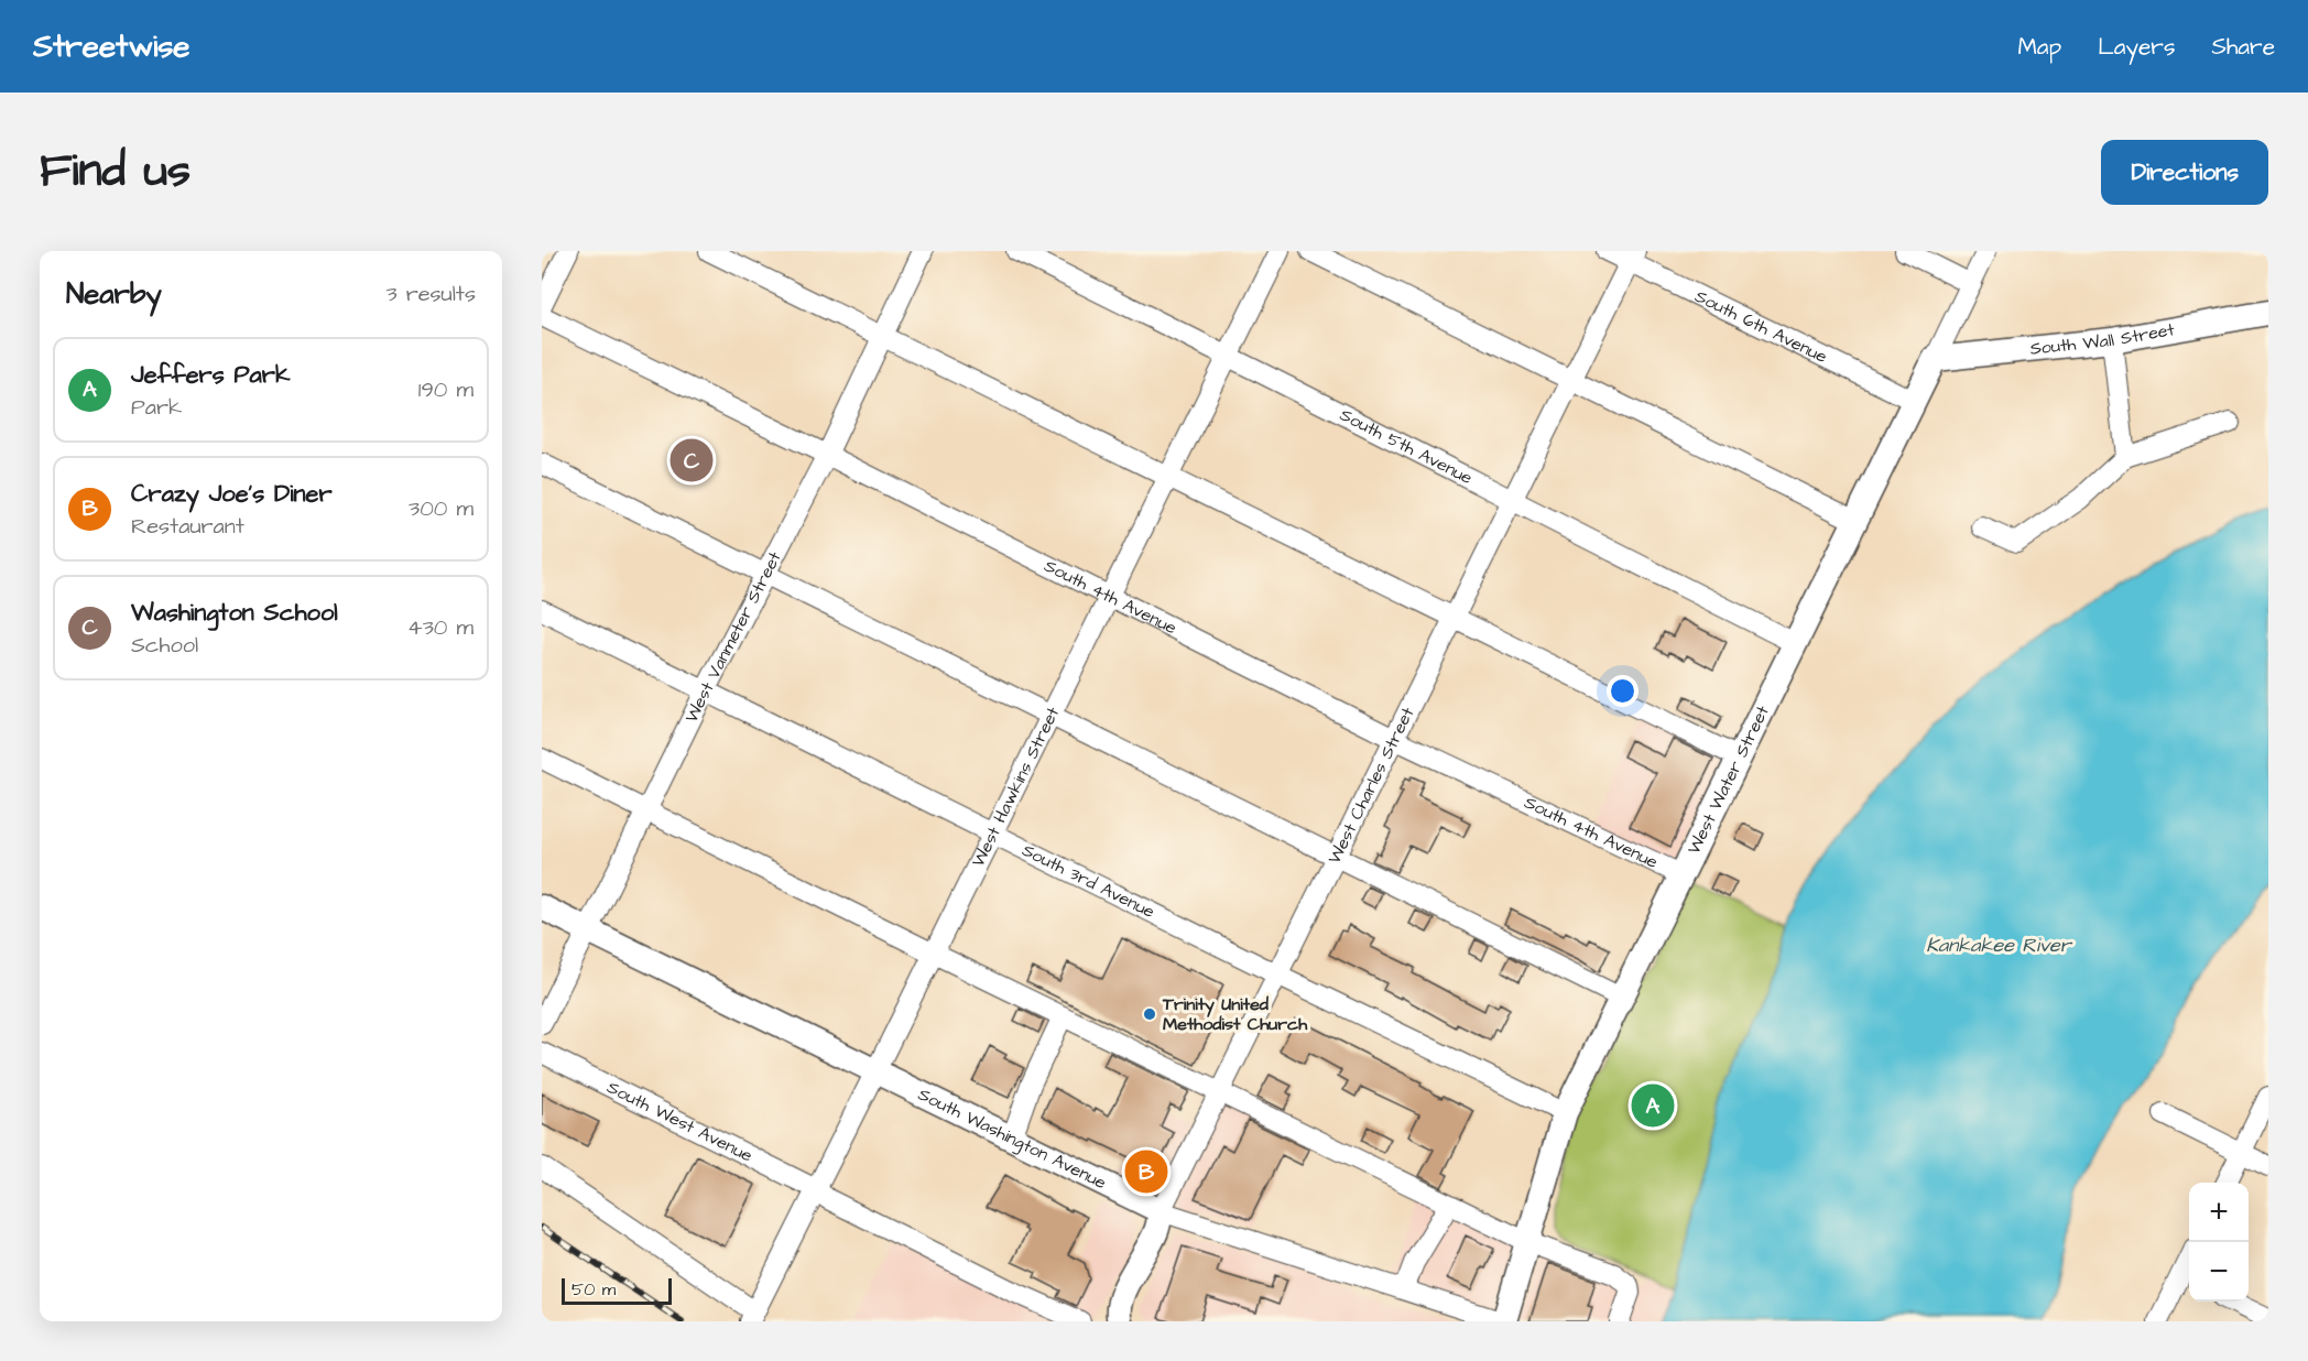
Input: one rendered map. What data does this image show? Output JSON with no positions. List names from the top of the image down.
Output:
{
  "streets": {
    "main road": [
      "South Wall Street",
      "West Water Street",
      "West Charles Street",
      "South Washington Avenue"
    ],
    "street": [
      "South 6th Avenue",
      "South 5th Avenue",
      "South 4th Avenue",
      "West Vanmeter Street",
      "West Hawkins Street",
      "South 3rd Avenue",
      "South West Avenue"
    ]
  },
  "crossings": [
    ["South 6th Avenue", "West Water Street"],
    ["South 6th Avenue", "West Charles Street"],
    ["South Wall Street", "West Water Street"],
    ["South 5th Avenue", "West Water Street"],
    ["South 5th Avenue", "West Charles Street"],
    ["South 5th Avenue", "West Hawkins Street"],
    ["South 4th Avenue", "West Vanmeter Street"],
    ["South 4th Avenue", "West Water Street"],
    ["South 4th Avenue", "West Charles Street"],
    ["South 4th Avenue", "West Hawkins Street"],
    ["West Vanmeter Street", "South 3rd Avenue"],
    ["West Vanmeter Street", "South Washington Avenue"],
    ["West Water Street", "South 3rd Avenue"],
    ["West Water Street", "South Washington Avenue"],
    ["West Charles Street", "South 3rd Avenue"],
    ["West Charles Street", "South Washington Avenue"],
    ["West Hawkins Street", "South 3rd Avenue"],
    ["West Hawkins Street", "South West Avenue"],
    ["West Hawkins Street", "South Washington Avenue"]
  ],
  "water": ["Kankakee River"],
  "places": ["Trinity United Methodist Church"],
  "scale_bar": "50 m",
  "page": {
    "header": "Streetwise",
    "nav": ["Map", "Layers", "Share"],
    "title": "Find us",
    "buttons": "Directions",
    "heading": ["Nearby", "3 results"],
    "list": [
      {
        "mark": "A",
        "name": "Jeffers Park",
        "note": "Park",
        "value": "190 m"
      },
      {
        "mark": "B",
        "name": "Crazy Joe's Diner",
        "note": "Restaurant",
        "value": "300 m"
      },
      {
        "mark": "C",
        "name": "Washington School",
        "note": "School",
        "value": "430 m"
      }
    ],
    "pins": ["C", "A", "B"],
    "map_buttons": ["+", "−"],
    "scale": "50 m"
  }
}
